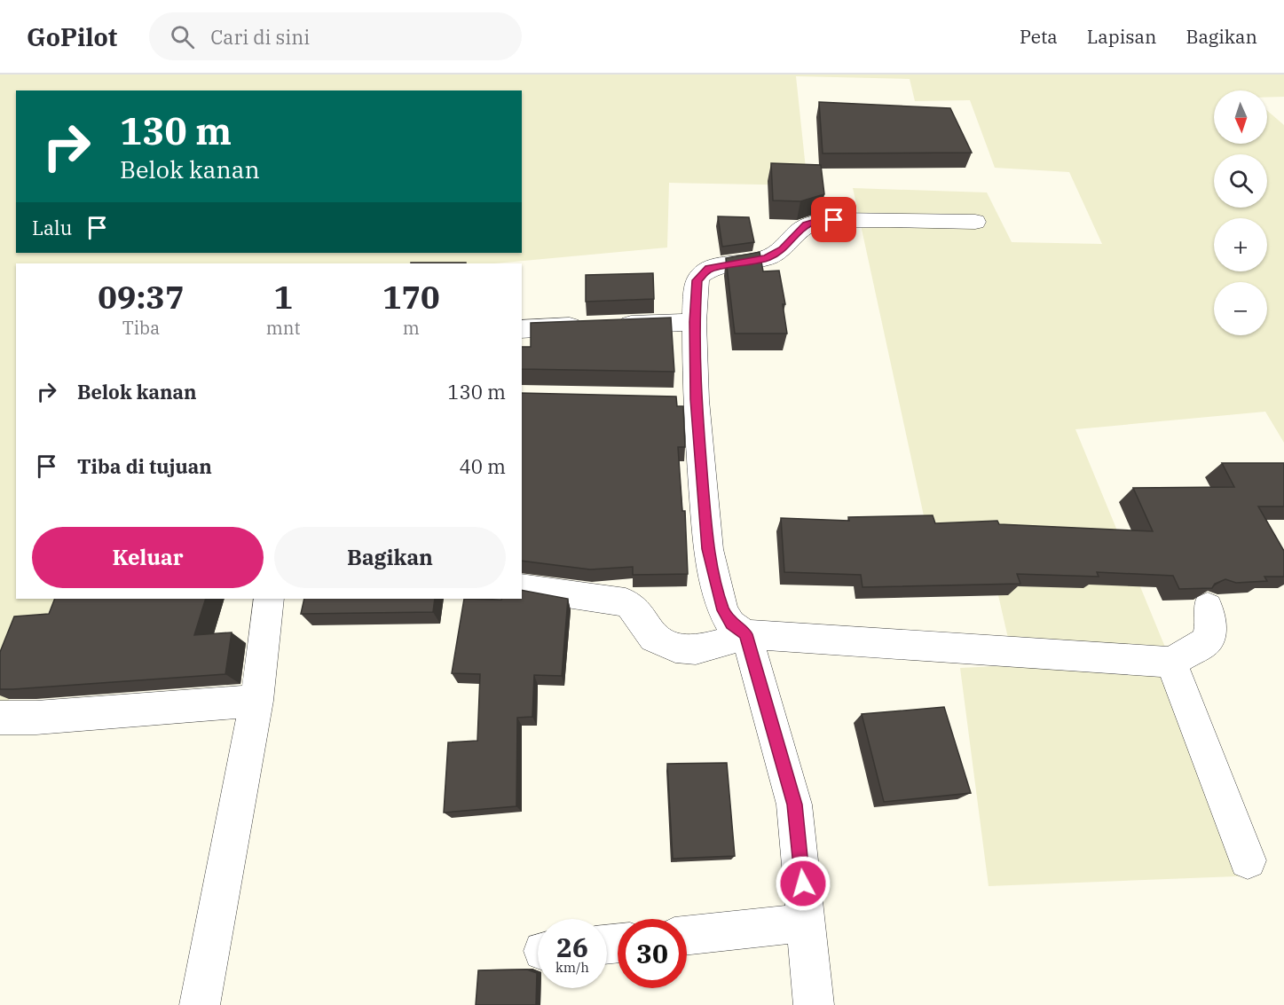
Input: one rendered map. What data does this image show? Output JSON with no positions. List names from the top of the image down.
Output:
{
  "north": "bottom",
  "page": {
    "header": "GoPilot",
    "search": "Cari di sini",
    "nav": ["Peta", "Lapisan", "Bagikan"],
    "map_buttons": ["+", "−"],
    "turn": ["130 m", "Belok kanan"],
    "then": "Lalu",
    "eta": [
      "09:37",
      "Tiba",
      "1",
      "mnt",
      "170",
      "m"
    ],
    "list": [
      {
        "name": "Belok kanan",
        "value": "130 m"
      },
      {
        "name": "Tiba di tujuan",
        "value": "40 m"
      }
    ],
    "buttons": ["Keluar", "Bagikan"],
    "speed": "26 km/h",
    "limit": "30"
  }
}
